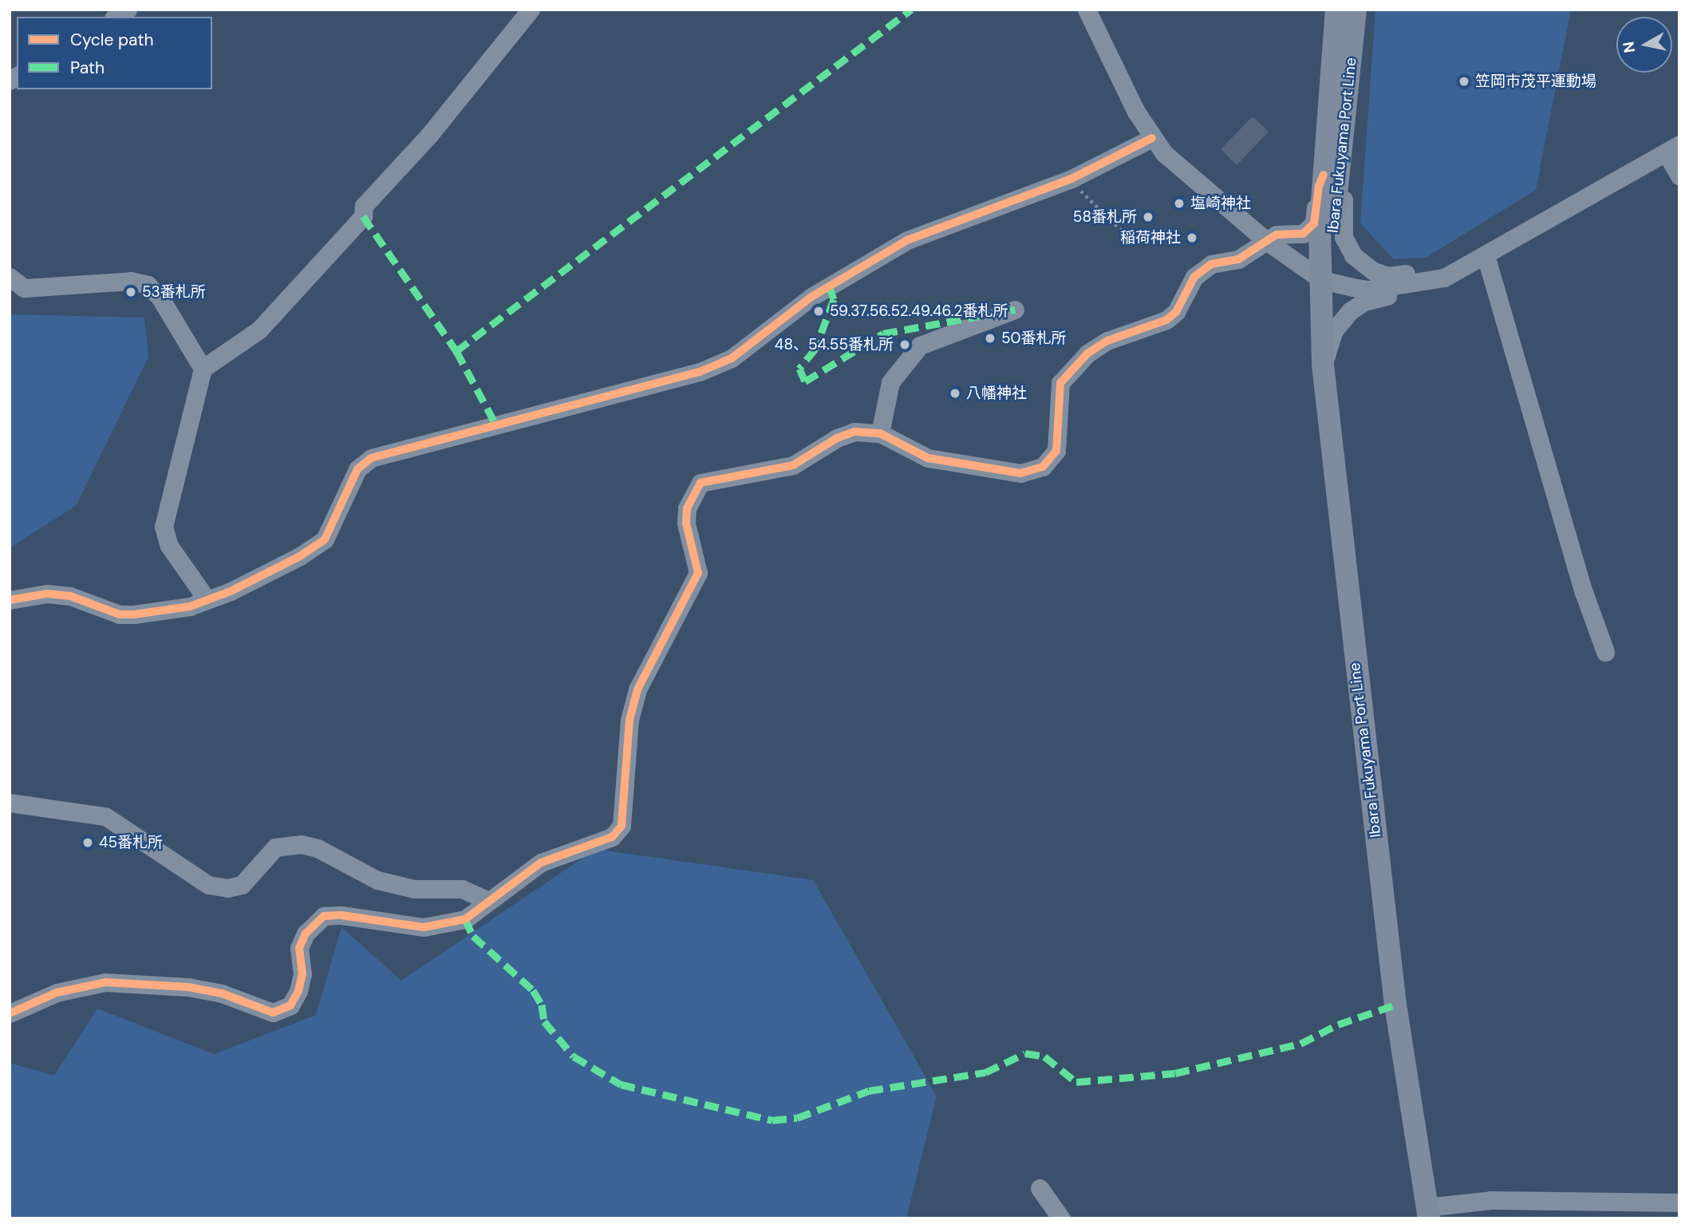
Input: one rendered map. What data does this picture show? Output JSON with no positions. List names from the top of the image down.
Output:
{
  "streets": {
    "main road": ["Ibara Fukuyama Port Line"]
  },
  "places": [
    "笠岡市茂平運動場",
    "塩崎神社",
    "58番札所",
    "稲荷神社",
    "53番札所",
    "59.37.56.52.49.46.2番札所",
    "50番札所",
    "48、54.55番札所",
    "八幡神社",
    "45番札所"
  ],
  "legend": ["Cycle path", "Path"],
  "north": "left"
}
